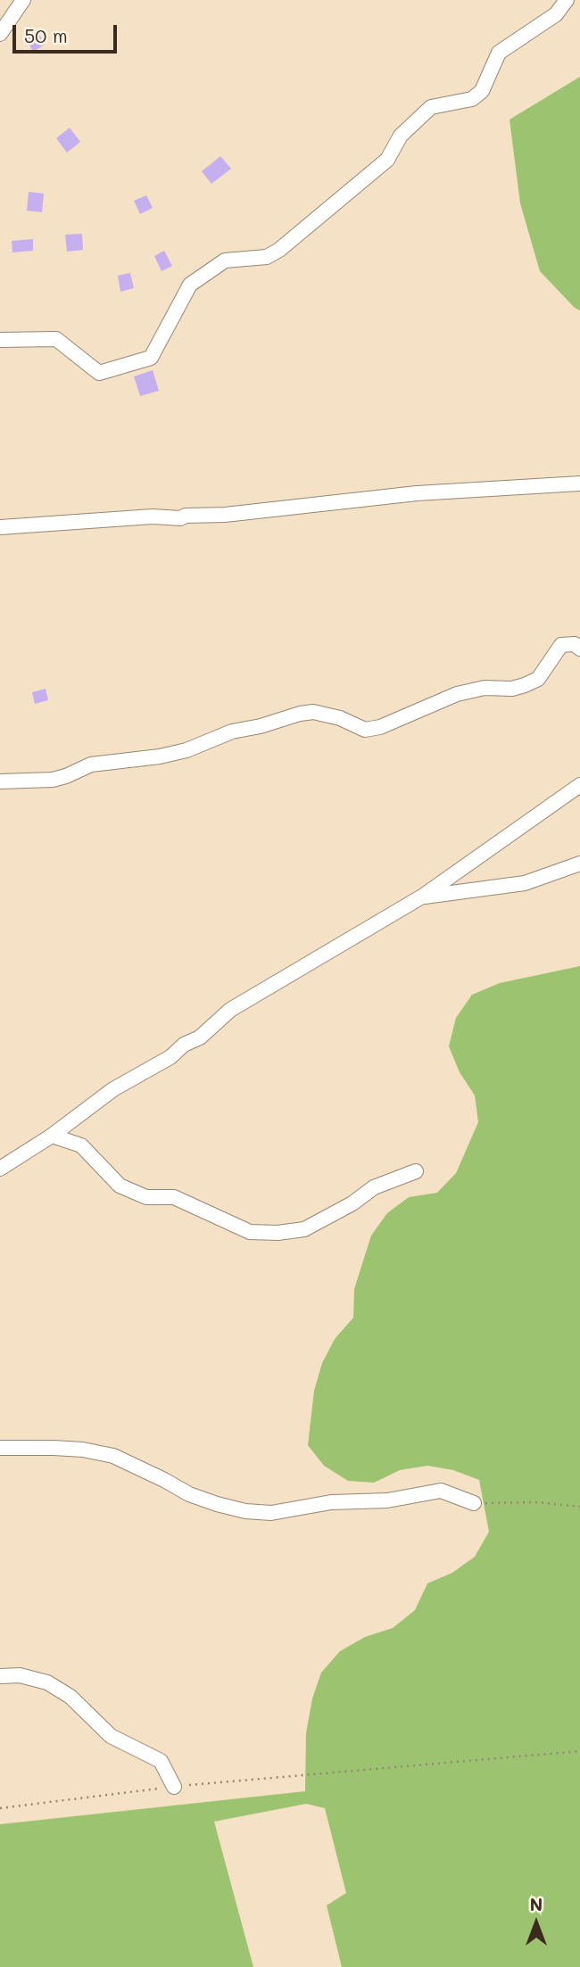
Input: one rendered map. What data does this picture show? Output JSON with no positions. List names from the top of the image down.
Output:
{
  "scale_bar": "50 m",
  "north": "top"
}
